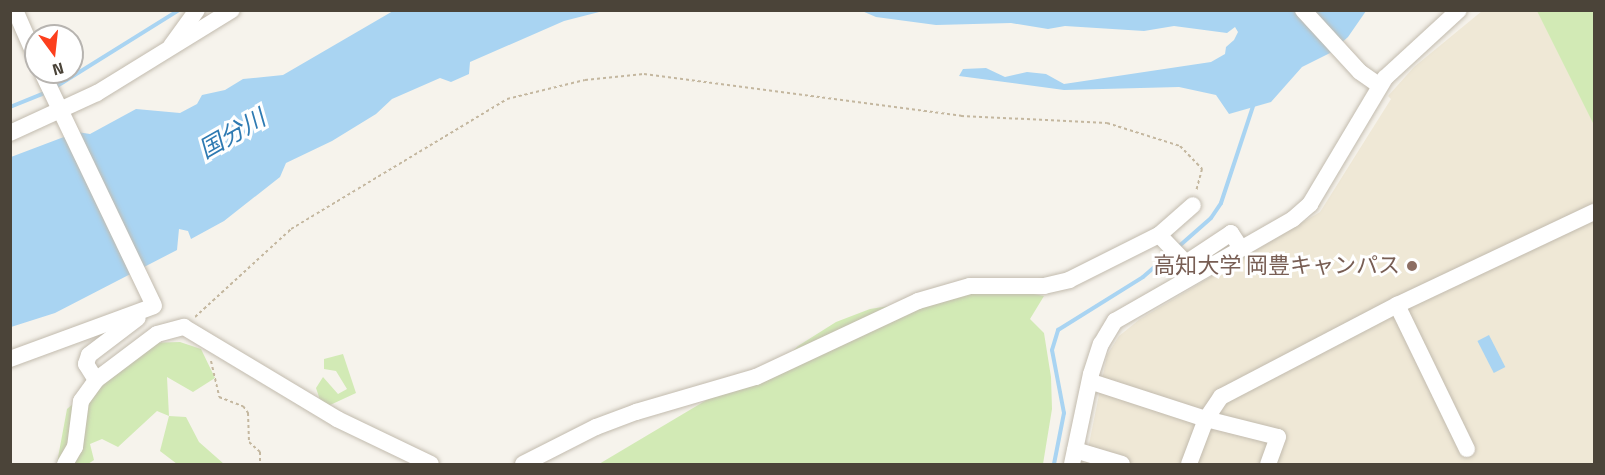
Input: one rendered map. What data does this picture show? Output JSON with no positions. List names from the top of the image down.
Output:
{
  "water": ["国分川"],
  "places": ["高知大学 岡豊キャンパス"],
  "north": "bottom"
}
